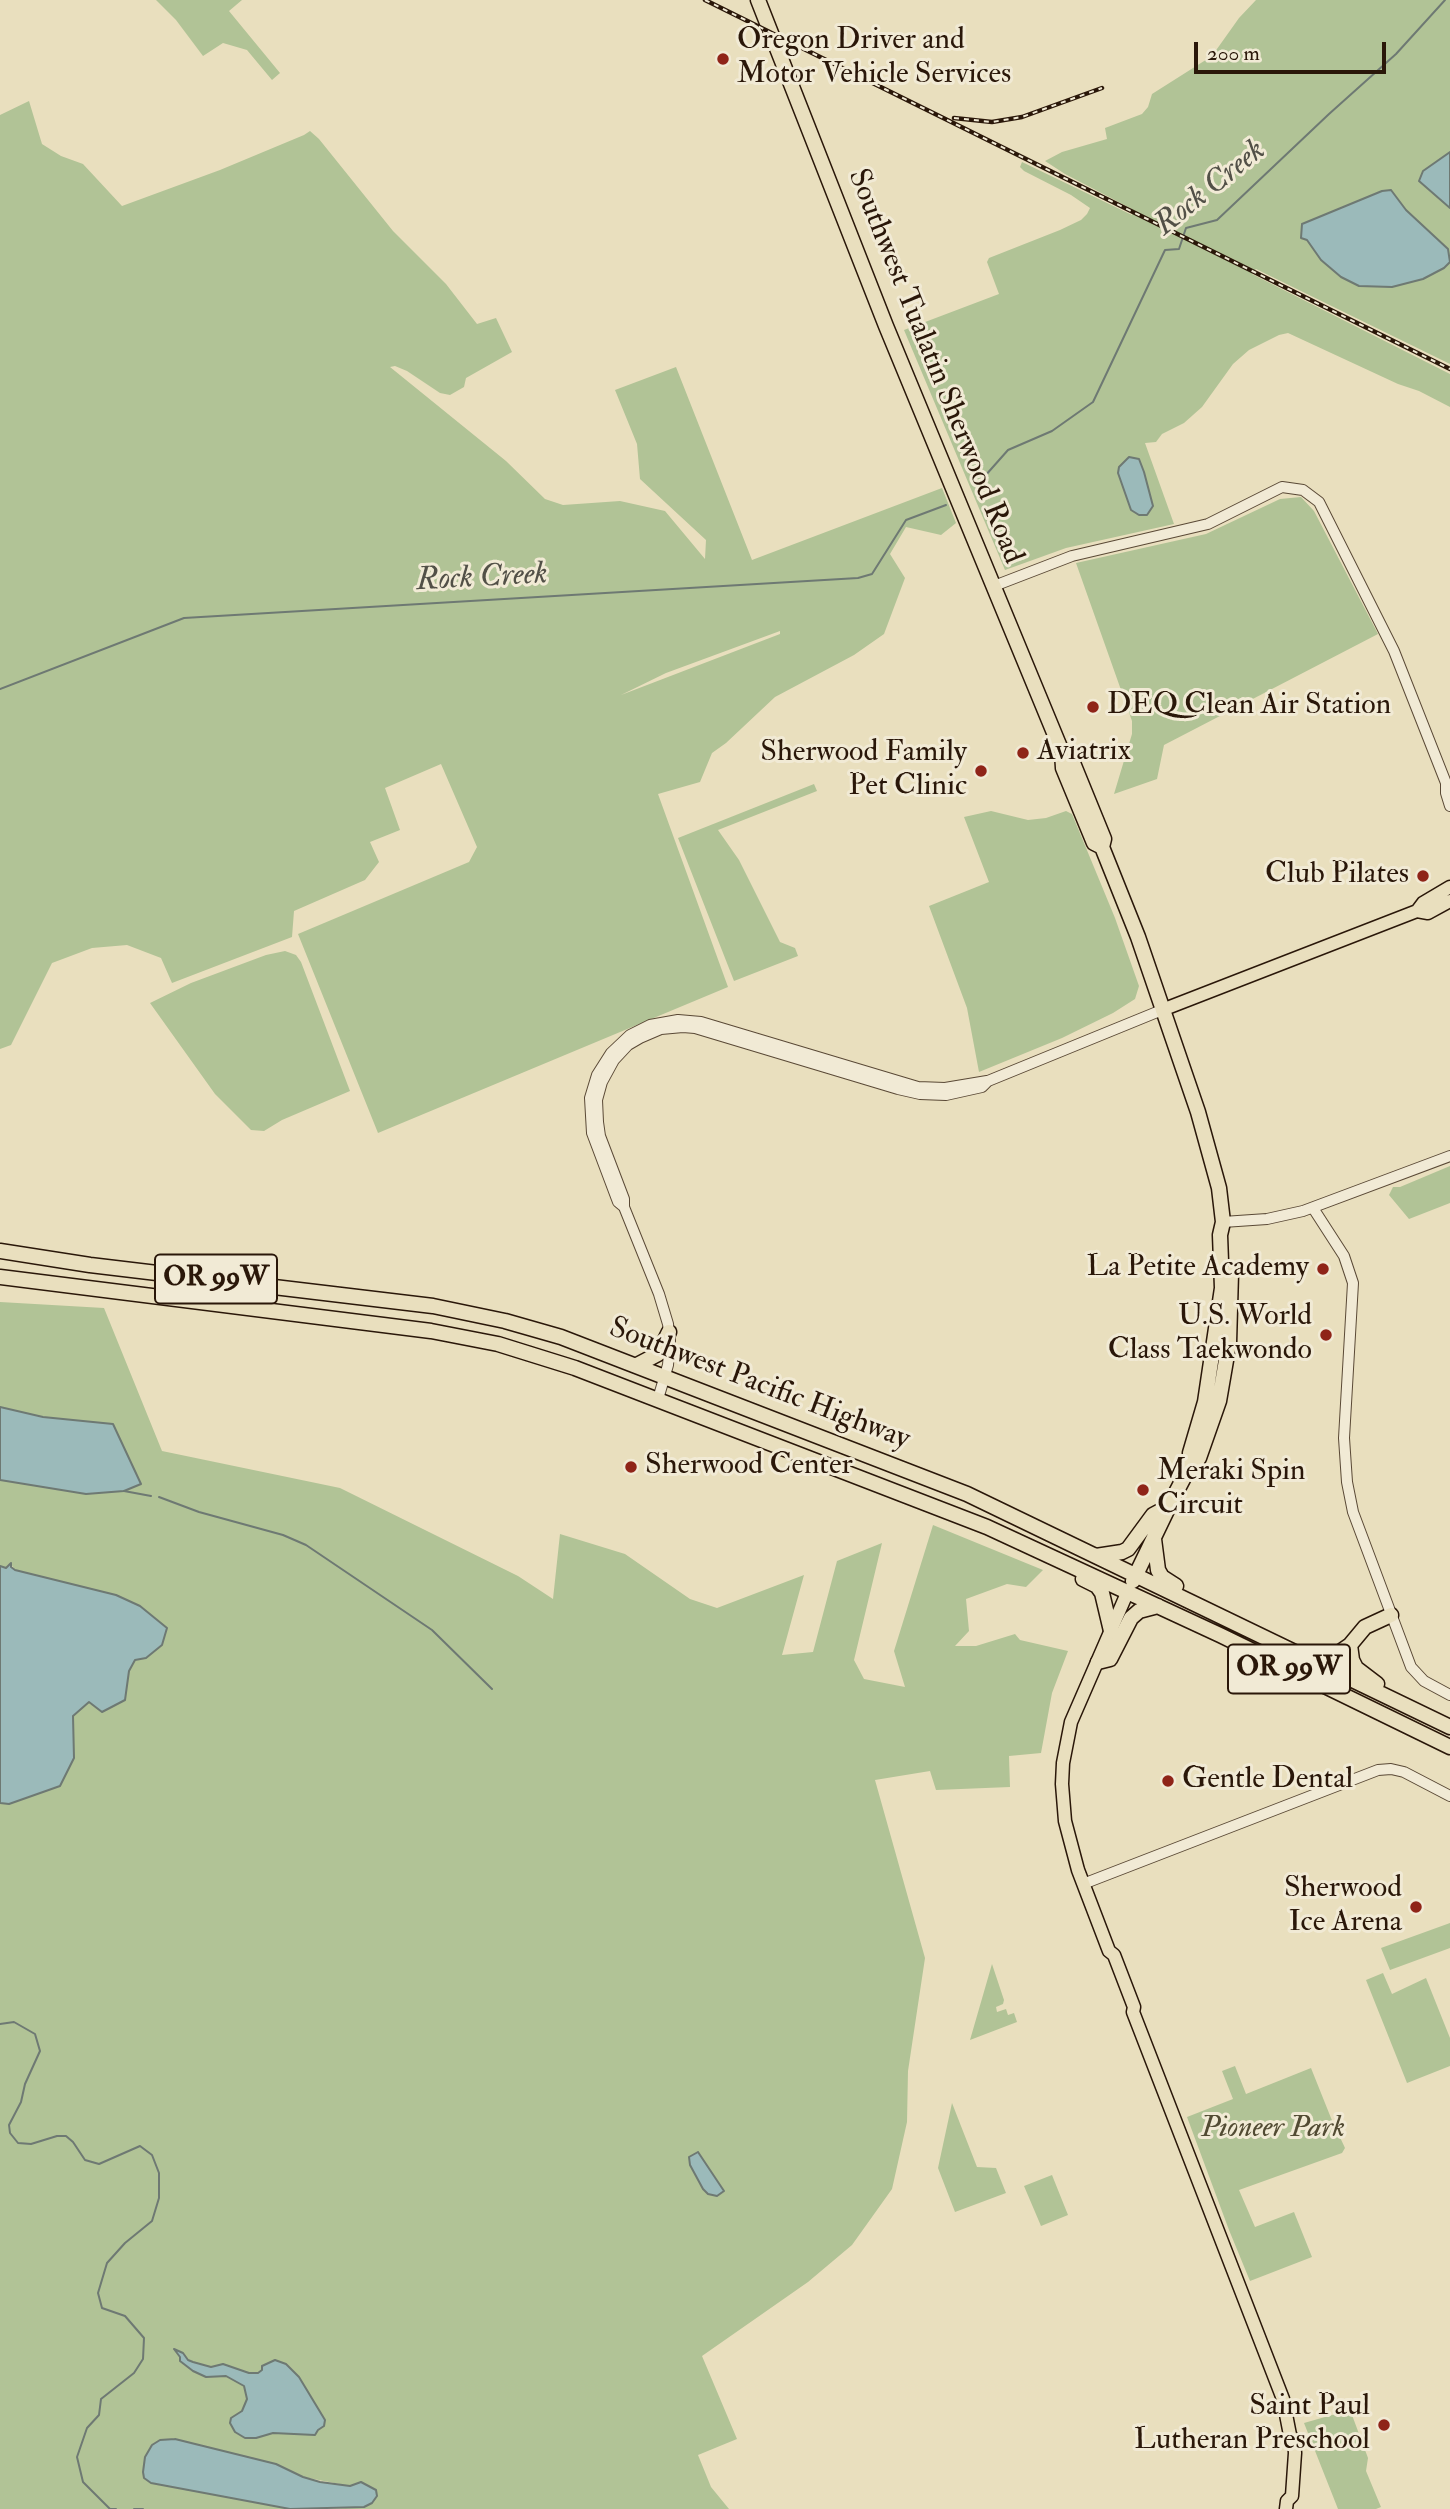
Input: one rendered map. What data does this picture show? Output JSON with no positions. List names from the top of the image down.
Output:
{
  "streets": {
    "highway": ["Southwest Tualatin Sherwood Road", "OR 99W", "Southwest Pacific Highway"]
  },
  "crossings": [
    ["Southwest Tualatin Sherwood Road", "Southwest Pacific Highway"]
  ],
  "water": ["Rock Creek"],
  "parks": ["Pioneer Park"],
  "places": [
    "Oregon Driver and Motor Vehicle Services",
    "DEQ Clean Air Station",
    "Aviatrix",
    "Sherwood Family Pet Clinic",
    "Club Pilates",
    "La Petite Academy",
    "U.S. World Class Taekwondo",
    "Sherwood Center",
    "Meraki Spin Circuit",
    "Gentle Dental",
    "Sherwood Ice Arena",
    "Saint Paul Lutheran Preschool"
  ],
  "scale_bar": "200 m"
}
